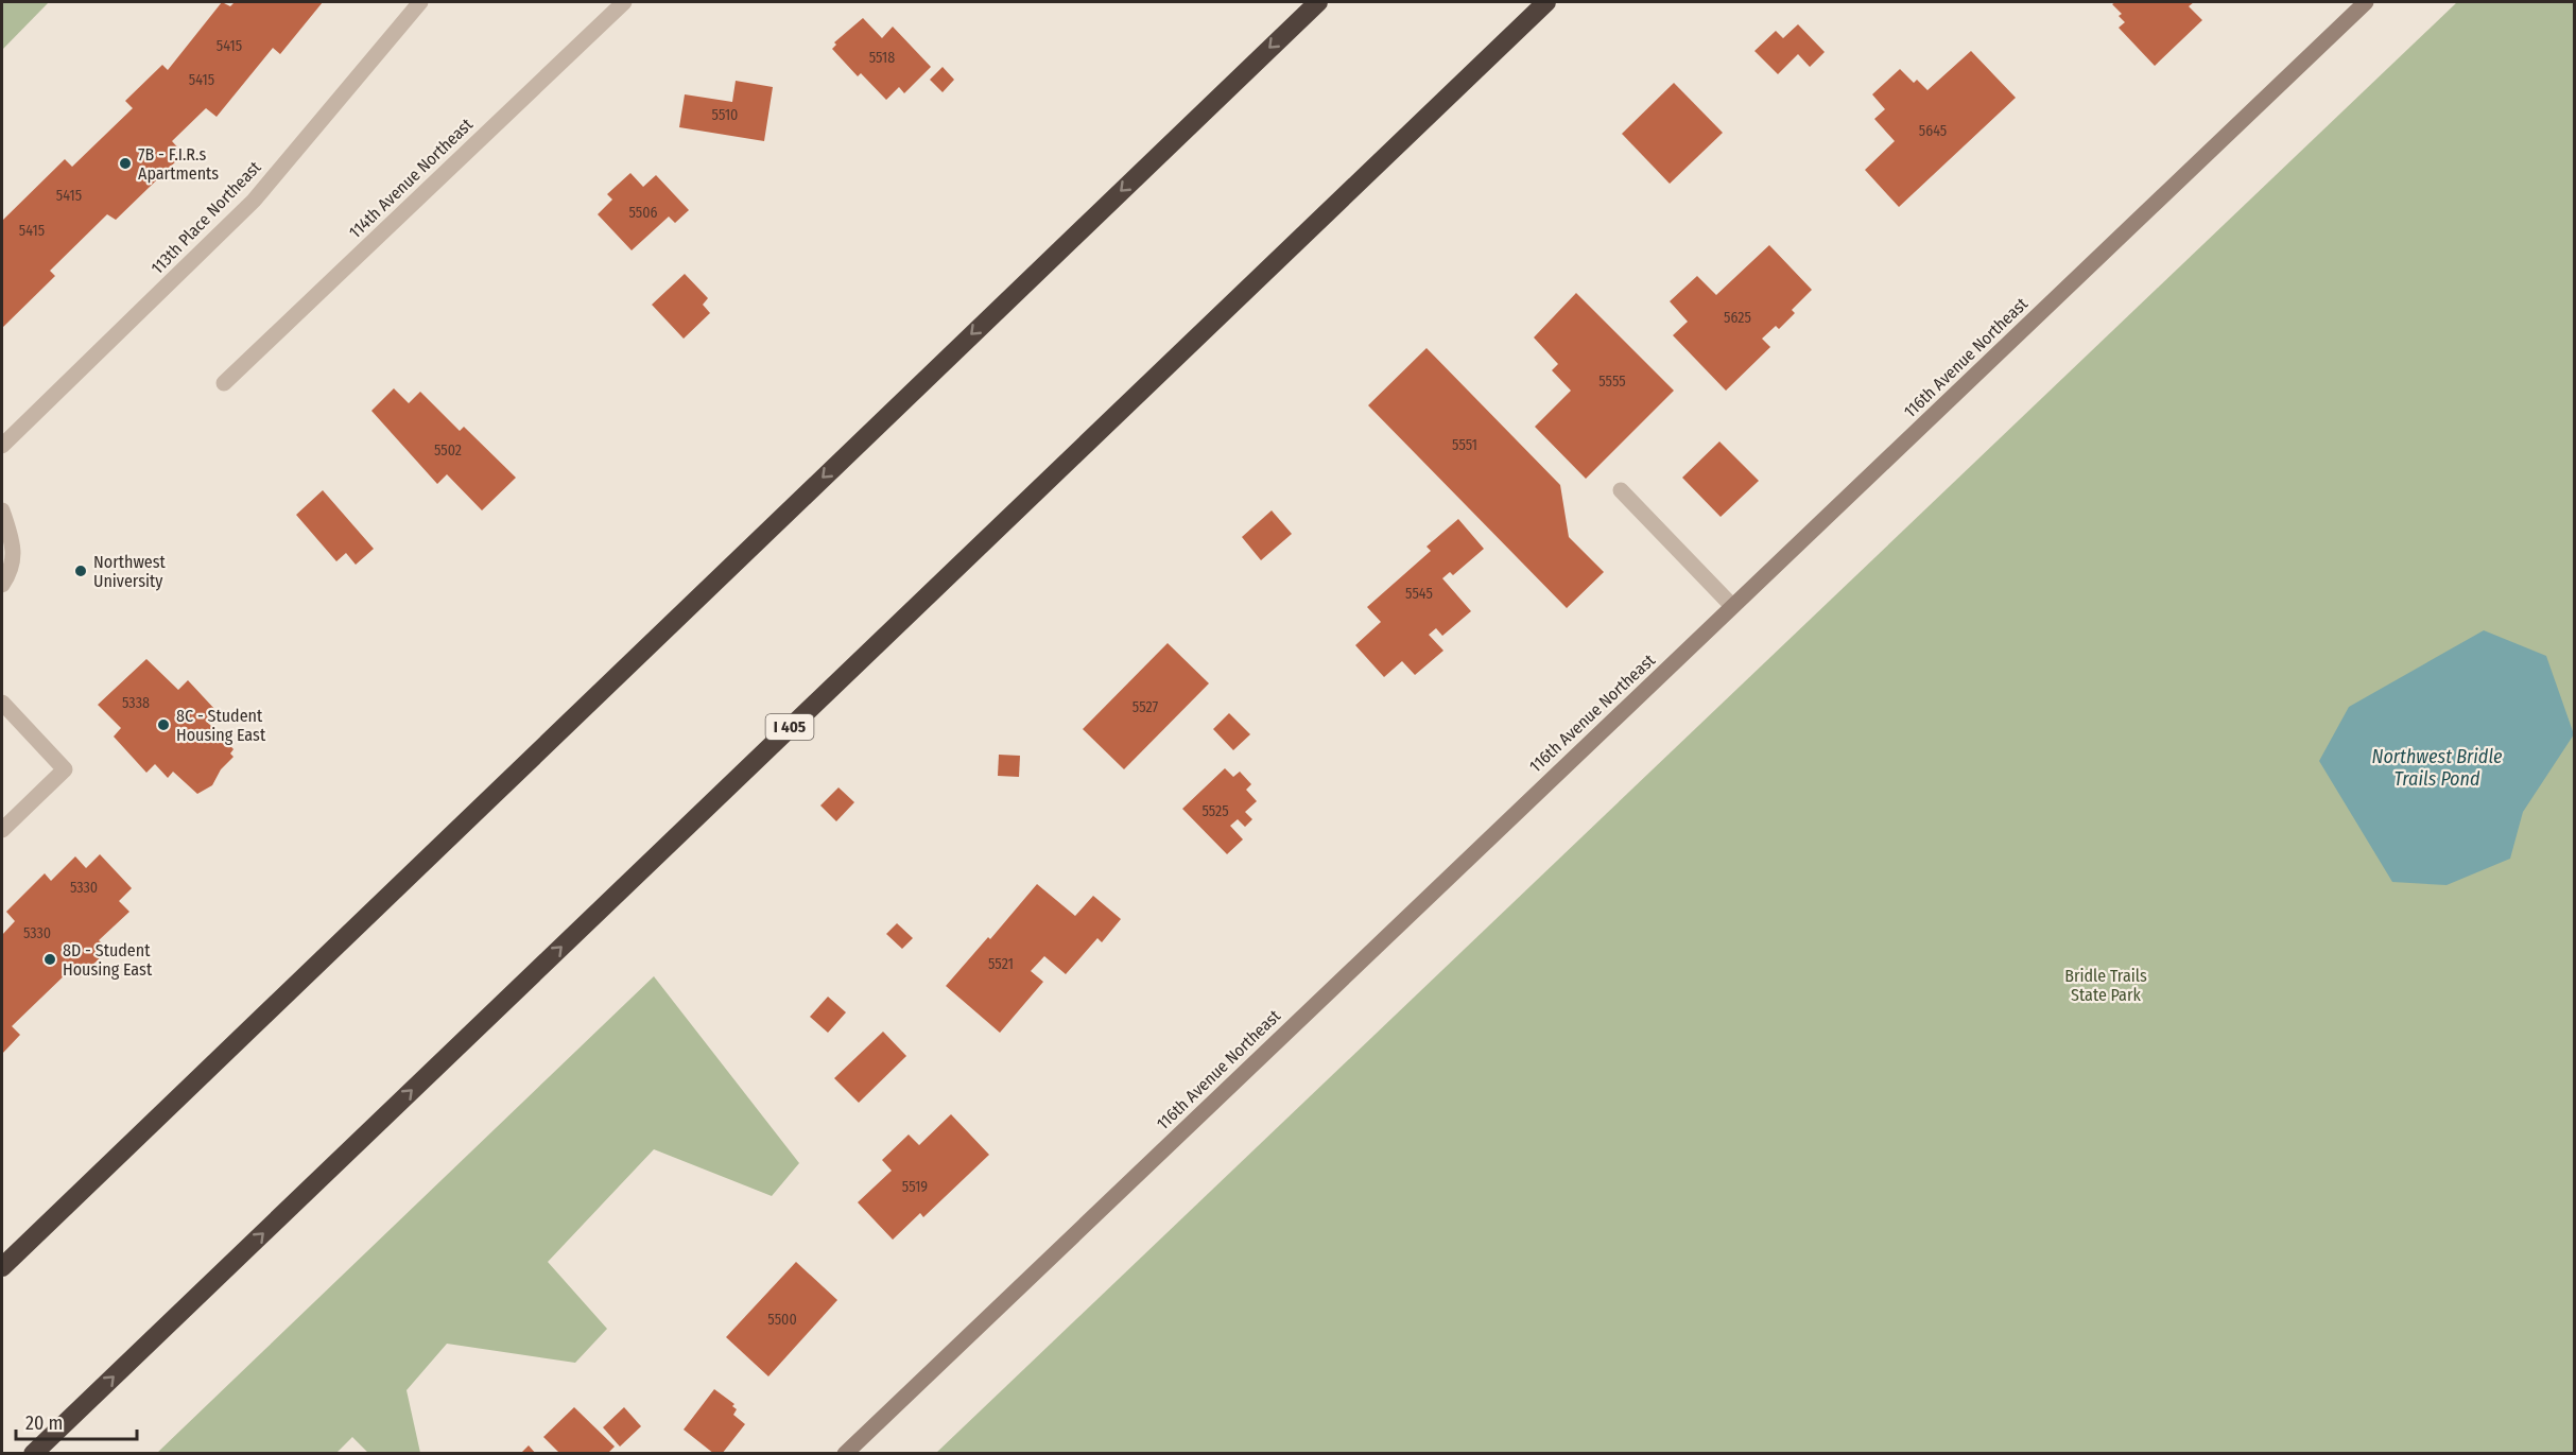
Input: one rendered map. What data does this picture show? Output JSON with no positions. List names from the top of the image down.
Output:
{
  "streets": {
    "highway": ["I 405"],
    "street": ["114th Avenue Northeast", "113th Place Northeast", "116th Avenue Northeast"]
  },
  "water": ["Northwest Bridle Trails Pond"],
  "parks": ["Bridle Trails State Park"],
  "places": [
    "7B - F.I.R.s Apartments",
    "Northwest University",
    "8C - Student Housing East",
    "8D - Student Housing East"
  ],
  "house_numbers": [
    "5415",
    "5518",
    "5415",
    "5510",
    "5645",
    "5415",
    "5506",
    "5415",
    "5625",
    "5555",
    "5551",
    "5502",
    "5545",
    "5338",
    "5527",
    "5525",
    "5330",
    "5330",
    "5521",
    "5519",
    "5500"
  ],
  "scale_bar": "20 m"
}
